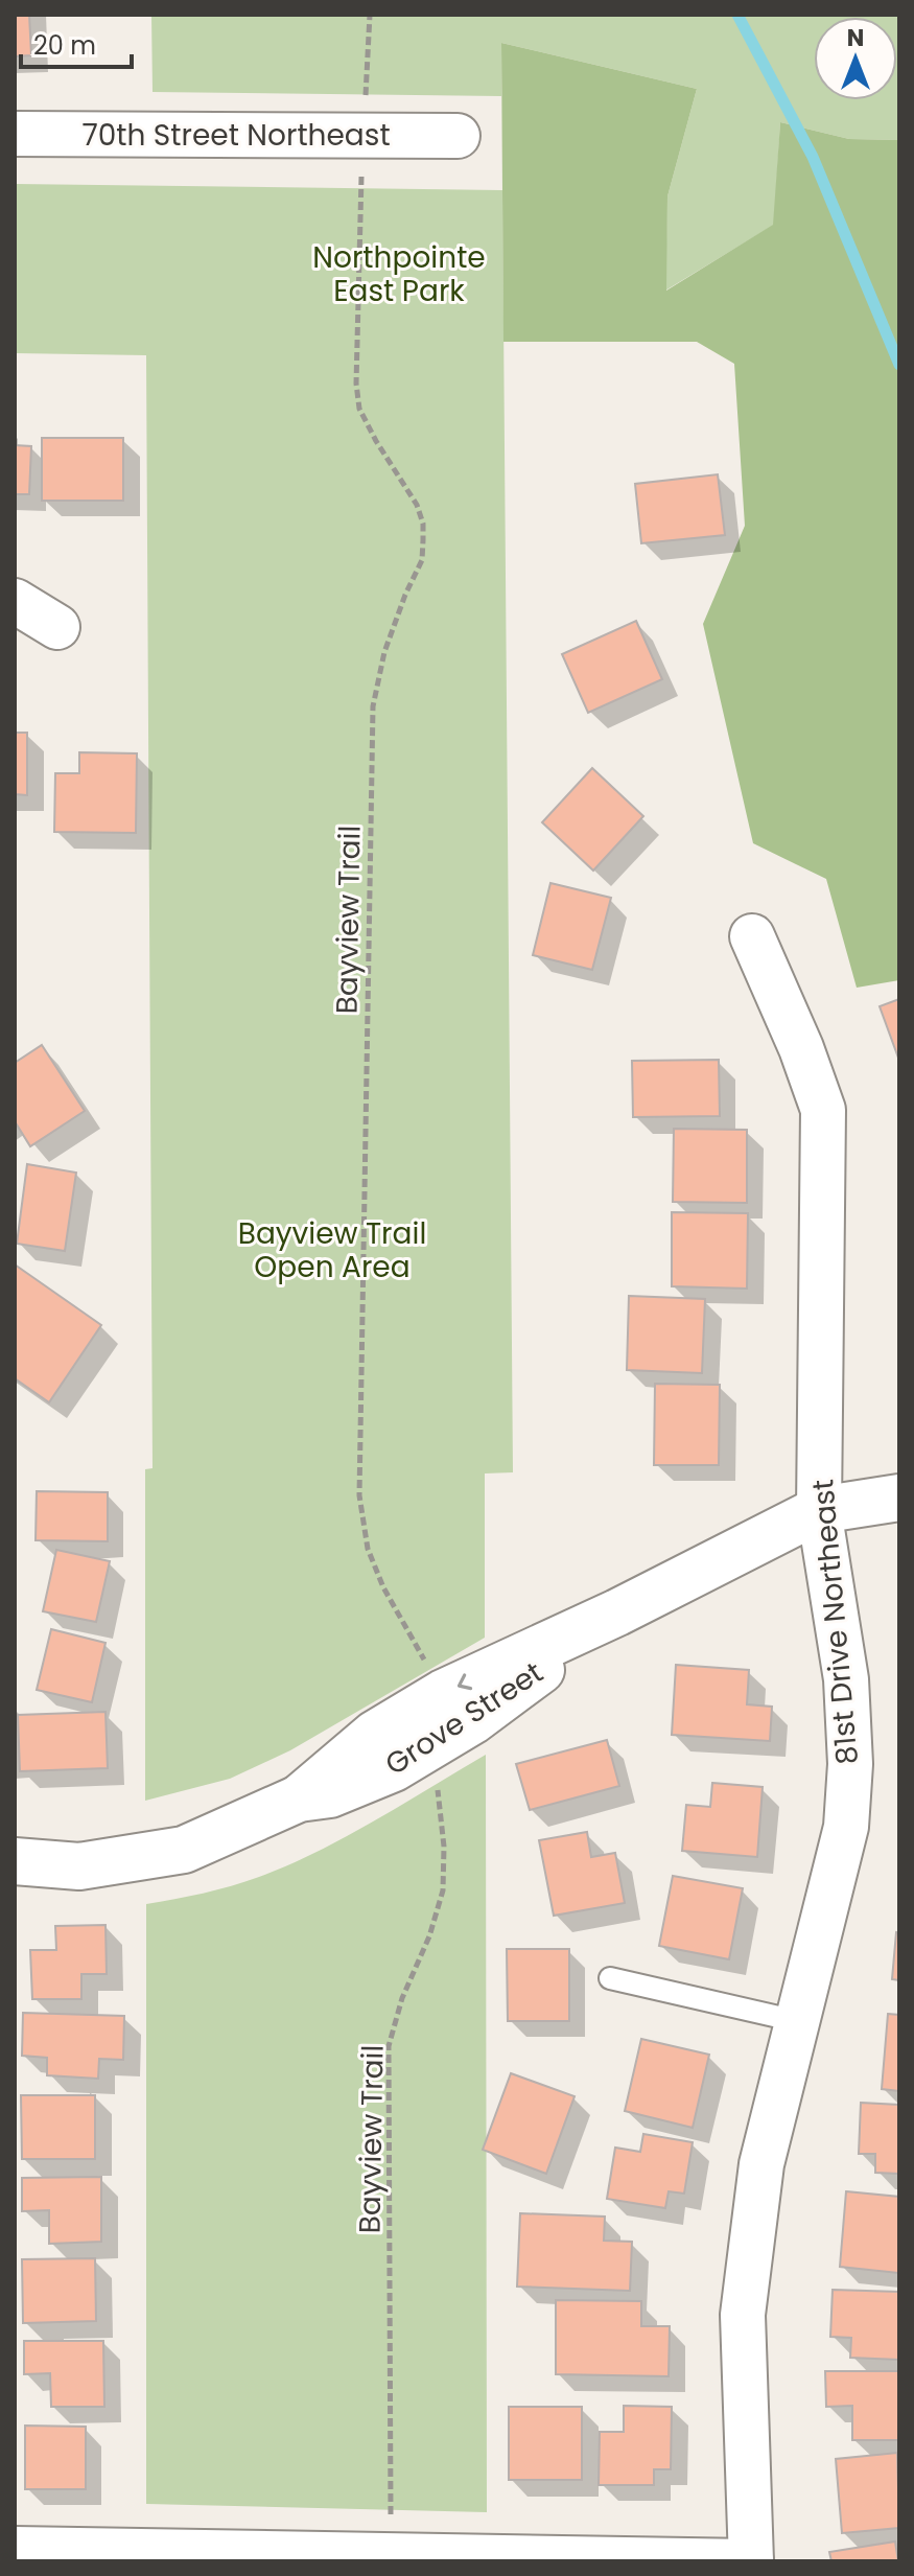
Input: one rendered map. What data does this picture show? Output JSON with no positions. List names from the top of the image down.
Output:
{
  "streets": {
    "street": ["70th Street Northeast", "81st Drive Northeast", "Grove Street"],
    "path": ["Bayview Trail"]
  },
  "crossings": [
    ["81st Drive Northeast", "Grove Street"]
  ],
  "parks": ["Northpointe East Park", "Bayview Trail Open Area"],
  "scale_bar": "20 m",
  "north": "top"
}
